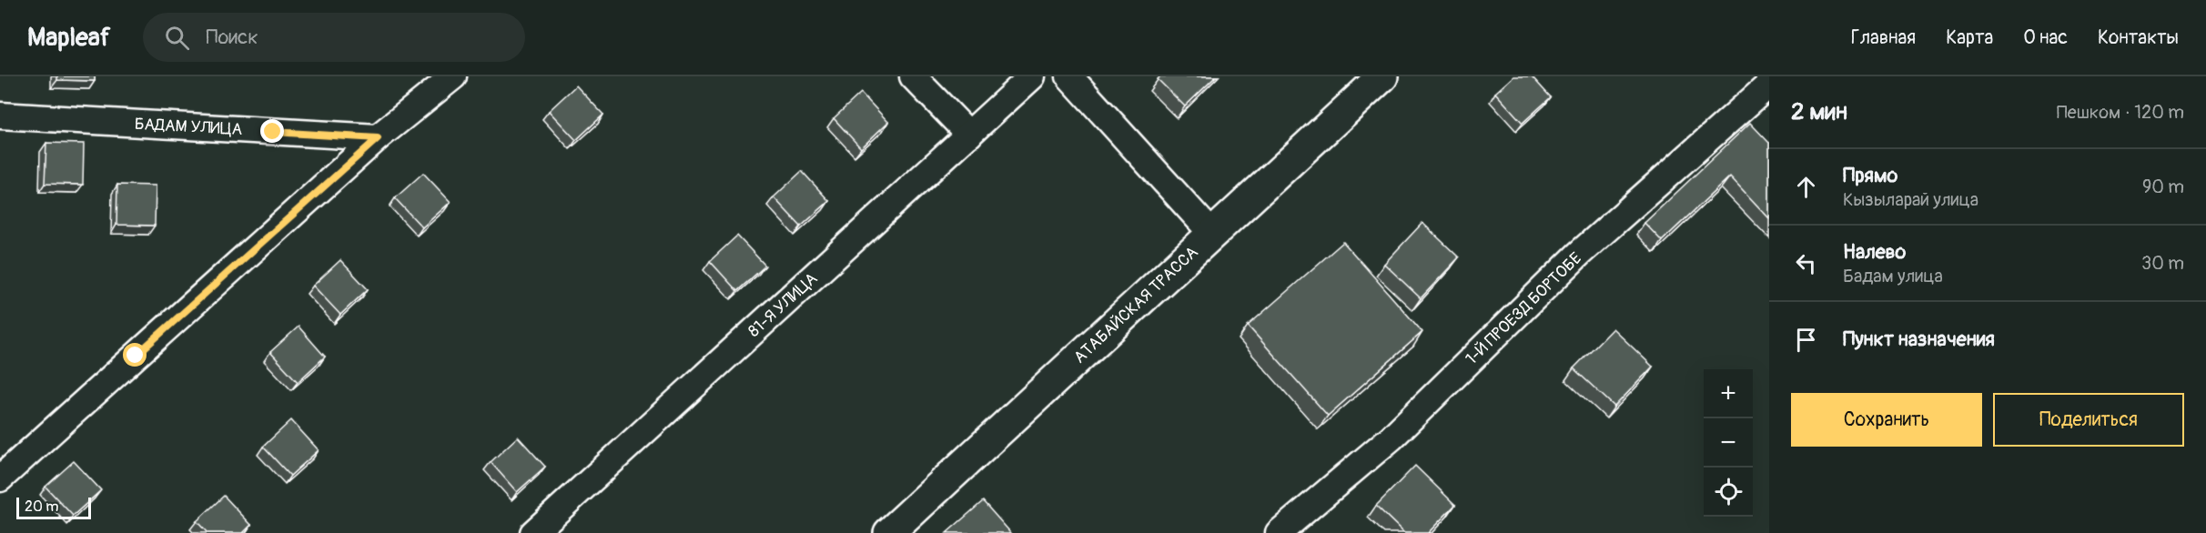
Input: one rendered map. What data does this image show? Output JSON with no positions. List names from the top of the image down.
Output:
{
  "streets": {
    "main road": ["АТАБАЙСКАЯ ТРАССА"],
    "street": ["БАДАМ УЛИЦА", "81-Я УЛИЦА", "1-Й ПРОЕЗД БОРТОБЕ"]
  },
  "scale_bar": "20 m",
  "page": {
    "header": "Mapleaf",
    "search": "Поиск",
    "nav": [
      "Главная",
      "Карта",
      "О нас",
      "Контакты"
    ],
    "heading": ["2 мин", "Пешком · 120 m"],
    "list": [
      ["Прямо", "Кызыларай улица", "90 m"],
      ["Налево", "Бадам улица", "30 m"],
      "Пункт назначения"
    ],
    "map_buttons": ["+", "−"],
    "buttons": ["Сохранить", "Поделиться"],
    "scale": "20 m"
  }
}
